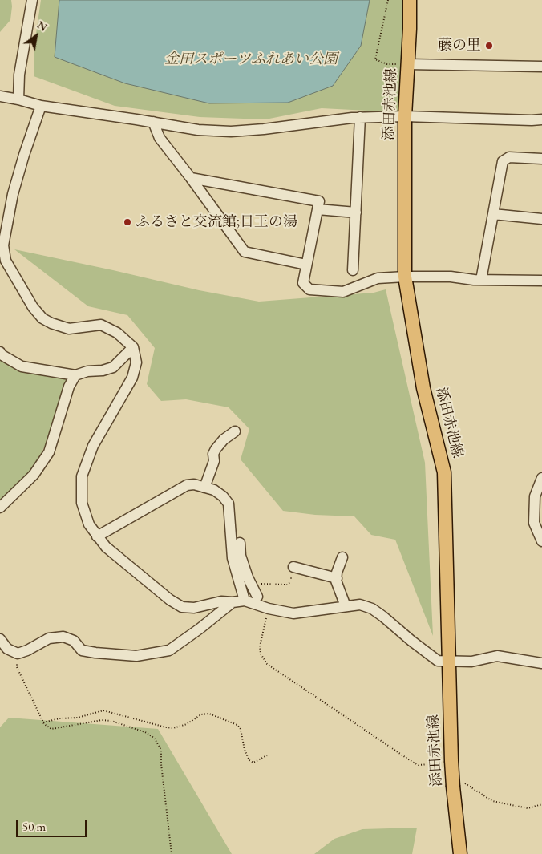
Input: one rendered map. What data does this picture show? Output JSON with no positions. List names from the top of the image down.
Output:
{
  "streets": {
    "main road": ["添田赤池線"]
  },
  "parks": ["金田スポーツふれあい公園"],
  "places": ["藤の里", "ふるさと交流館;日王の湯"],
  "scale_bar": "50 m",
  "north": "top right"
}
